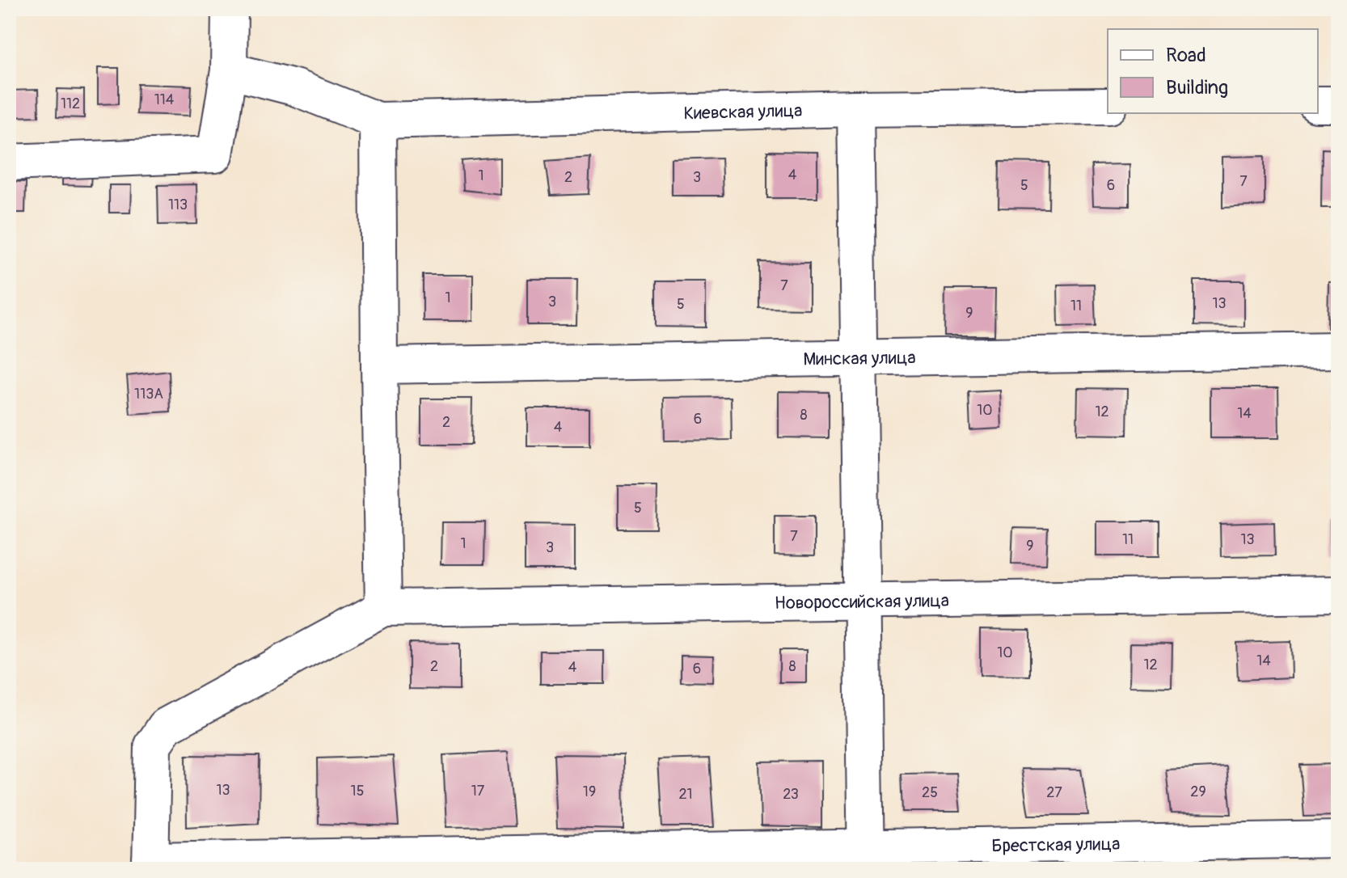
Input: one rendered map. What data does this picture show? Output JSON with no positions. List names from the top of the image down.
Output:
{
  "streets": {
    "street": [
      "Киевская улица",
      "Минская улица",
      "Новороссийская улица",
      "Брестская улица"
    ]
  },
  "house_numbers": [
    "114",
    "112",
    "4",
    "1",
    "2",
    "3",
    "7",
    "5",
    "6",
    "113",
    "7",
    "1",
    "3",
    "13",
    "5",
    "11",
    "9",
    "113А",
    "10",
    "12",
    "14",
    "8",
    "6",
    "2",
    "4",
    "5",
    "7",
    "11",
    "13",
    "1",
    "9",
    "3",
    "10",
    "14",
    "12",
    "2",
    "8",
    "4",
    "6",
    "13",
    "15",
    "17",
    "19",
    "29",
    "25",
    "27",
    "21",
    "23"
  ],
  "legend": ["Road", "Building"]
}
